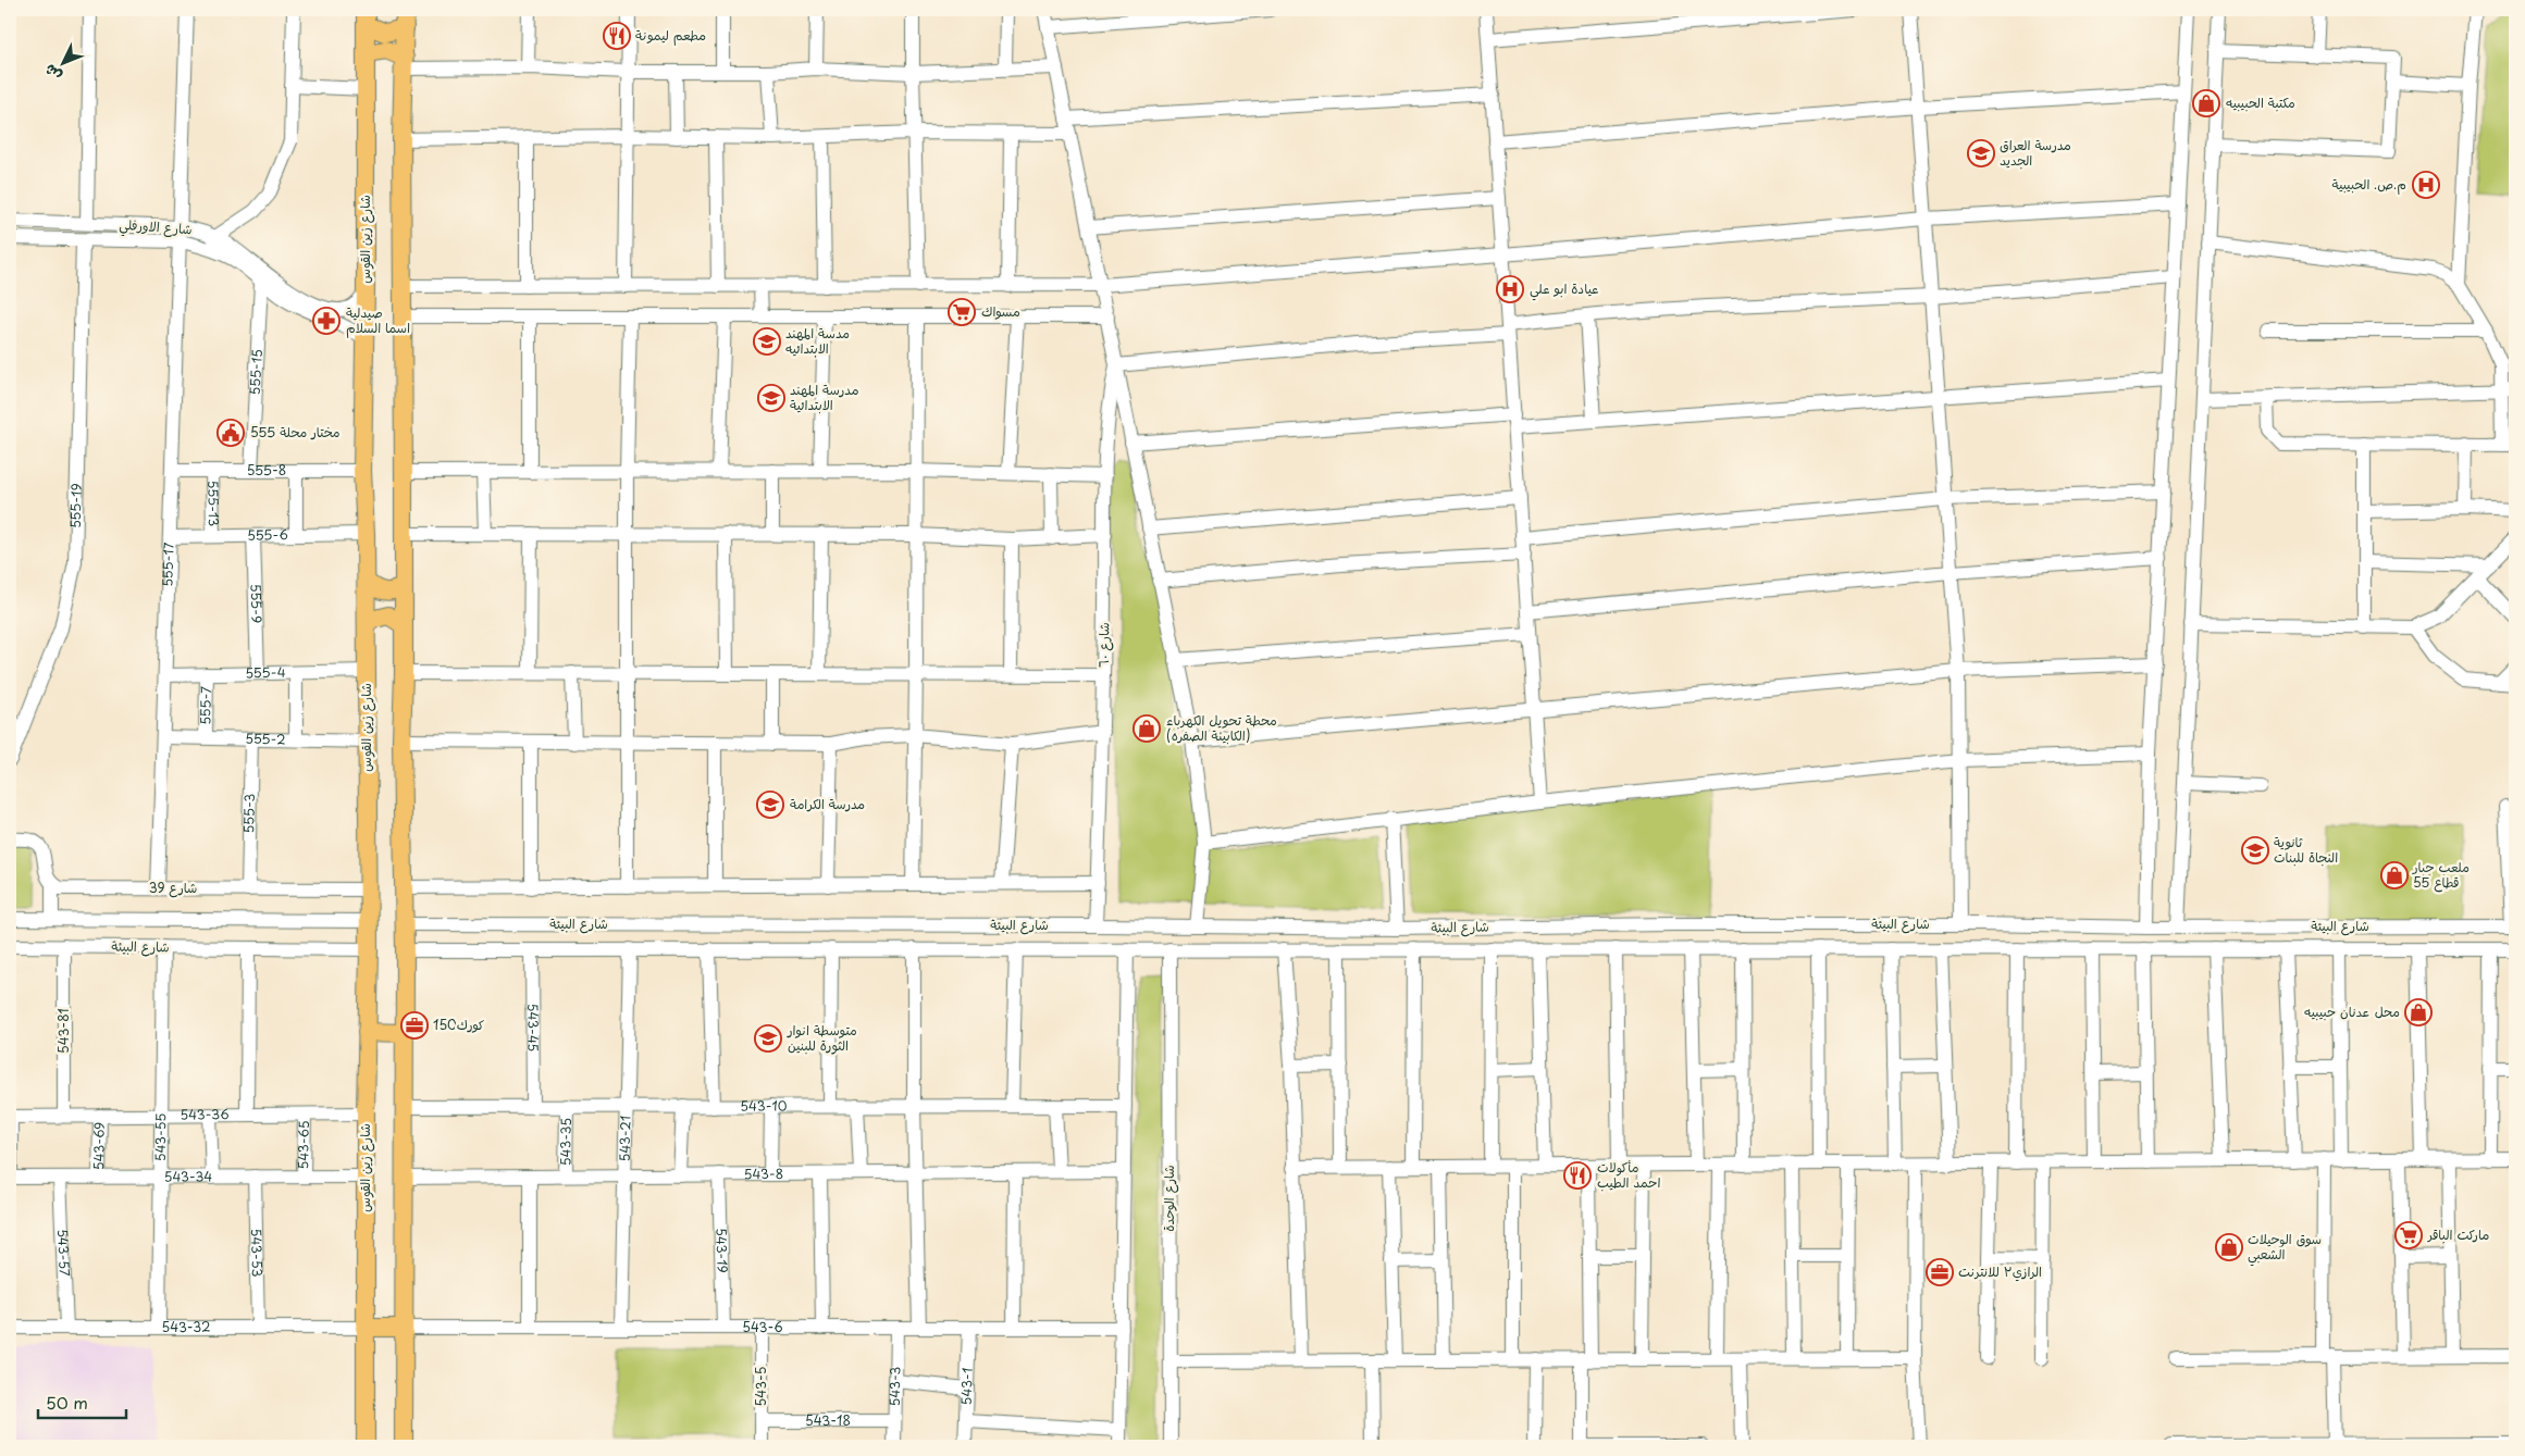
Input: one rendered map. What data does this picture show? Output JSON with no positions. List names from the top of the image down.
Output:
{
  "streets": {
    "main road": ["شارع زين القوس"],
    "street": [
      "شارع الاورفلي",
      "555-15",
      "555-8",
      "555-13",
      "555-19",
      "555-6",
      "555-17",
      "555-9",
      "شارع ٦٠",
      "555-4",
      "555-7",
      "555-2",
      "555-3",
      "شارع 39",
      "شارع البيئة",
      "543-45",
      "543-81",
      "543-10",
      "543-36",
      "543-55",
      "543-21",
      "543-35",
      "543-65",
      "543-69",
      "543-8",
      "543-34",
      "شارع الوحدة",
      "543-19",
      "543-57",
      "543-53",
      "543-32",
      "543-6",
      "543-5",
      "543-3",
      "543-1",
      "543-18"
    ]
  },
  "crossings": [
    ["شارع الاورفلي", "شارع زين القوس"],
    ["شارع الاورفلي", "555-15"],
    ["شارع الاورفلي", "555-19"],
    ["شارع الاورفلي", "555-17"],
    ["شارع زين القوس", "555-8"],
    ["شارع زين القوس", "555-6"],
    ["شارع زين القوس", "555-4"],
    ["شارع زين القوس", "555-2"],
    ["شارع زين القوس", "شارع 39"],
    ["شارع زين القوس", "شارع البيئة"],
    ["شارع زين القوس", "543-36"],
    ["شارع زين القوس", "543-34"],
    ["شارع زين القوس", "543-32"],
    ["555-15", "555-8"],
    ["555-8", "555-13"],
    ["555-8", "555-17"],
    ["555-13", "555-6"],
    ["555-6", "555-17"],
    ["555-6", "555-9"],
    ["555-17", "555-4"],
    ["555-17", "555-2"],
    ["555-17", "شارع 39"],
    ["555-9", "555-4"],
    ["شارع ٦٠", "شارع البيئة"],
    ["555-4", "555-7"],
    ["555-7", "555-2"],
    ["555-2", "555-3"],
    ["555-3", "شارع 39"],
    ["شارع البيئة", "543-45"],
    ["شارع البيئة", "543-81"],
    ["شارع البيئة", "543-55"],
    ["شارع البيئة", "543-21"],
    ["شارع البيئة", "شارع الوحدة"],
    ["543-45", "543-10"],
    ["543-81", "543-36"],
    ["543-10", "543-21"],
    ["543-10", "543-35"],
    ["543-36", "543-55"],
    ["543-36", "543-65"],
    ["543-36", "543-69"],
    ["543-55", "543-34"],
    ["543-55", "543-32"],
    ["543-21", "543-8"],
    ["543-21", "543-6"],
    ["543-35", "543-8"],
    ["543-65", "543-34"],
    ["543-69", "543-34"],
    ["543-8", "543-19"],
    ["543-34", "543-57"],
    ["543-34", "543-53"],
    ["543-19", "543-6"],
    ["543-57", "543-32"],
    ["543-53", "543-32"],
    ["543-6", "543-5"],
    ["543-6", "543-3"],
    ["543-6", "543-1"],
    ["543-5", "543-18"],
    ["543-3", "543-18"]
  ],
  "places": {
    "restaurant": ["مطعم ليمونة", "مأكولات احمد الطيب"],
    "shop": [
      "مكتبة الحبيبيه",
      "محطة تحويل الكهرباء (الكابينة الصفره)",
      "ملعب جبار قطاع 55",
      "محل عدنان حبيبيه",
      "سوق الوحيلات الشعبي"
    ],
    "school or university": [
      "مدرسة العراق الجديد",
      "مدسة المهند الابتدائيه",
      "مدرسة المهند الابتدائية",
      "مدرسة الكرامة",
      "ثانوية النجاة للبنات",
      "متوسطة انوار الثورة للبنين"
    ],
    "hospital": ["م.ص. الحبيبية", "عيادة ابو علي"],
    "supermarket": ["مسواك", "ماركت الباقر"],
    "pharmacy": ["صيدلية اسما السلام"],
    "public building": ["مختار محلة 555"],
    "office": ["كورك150", "الرازي٣ للانترنت"]
  },
  "scale_bar": "50 m",
  "north": "bottom left"
}
